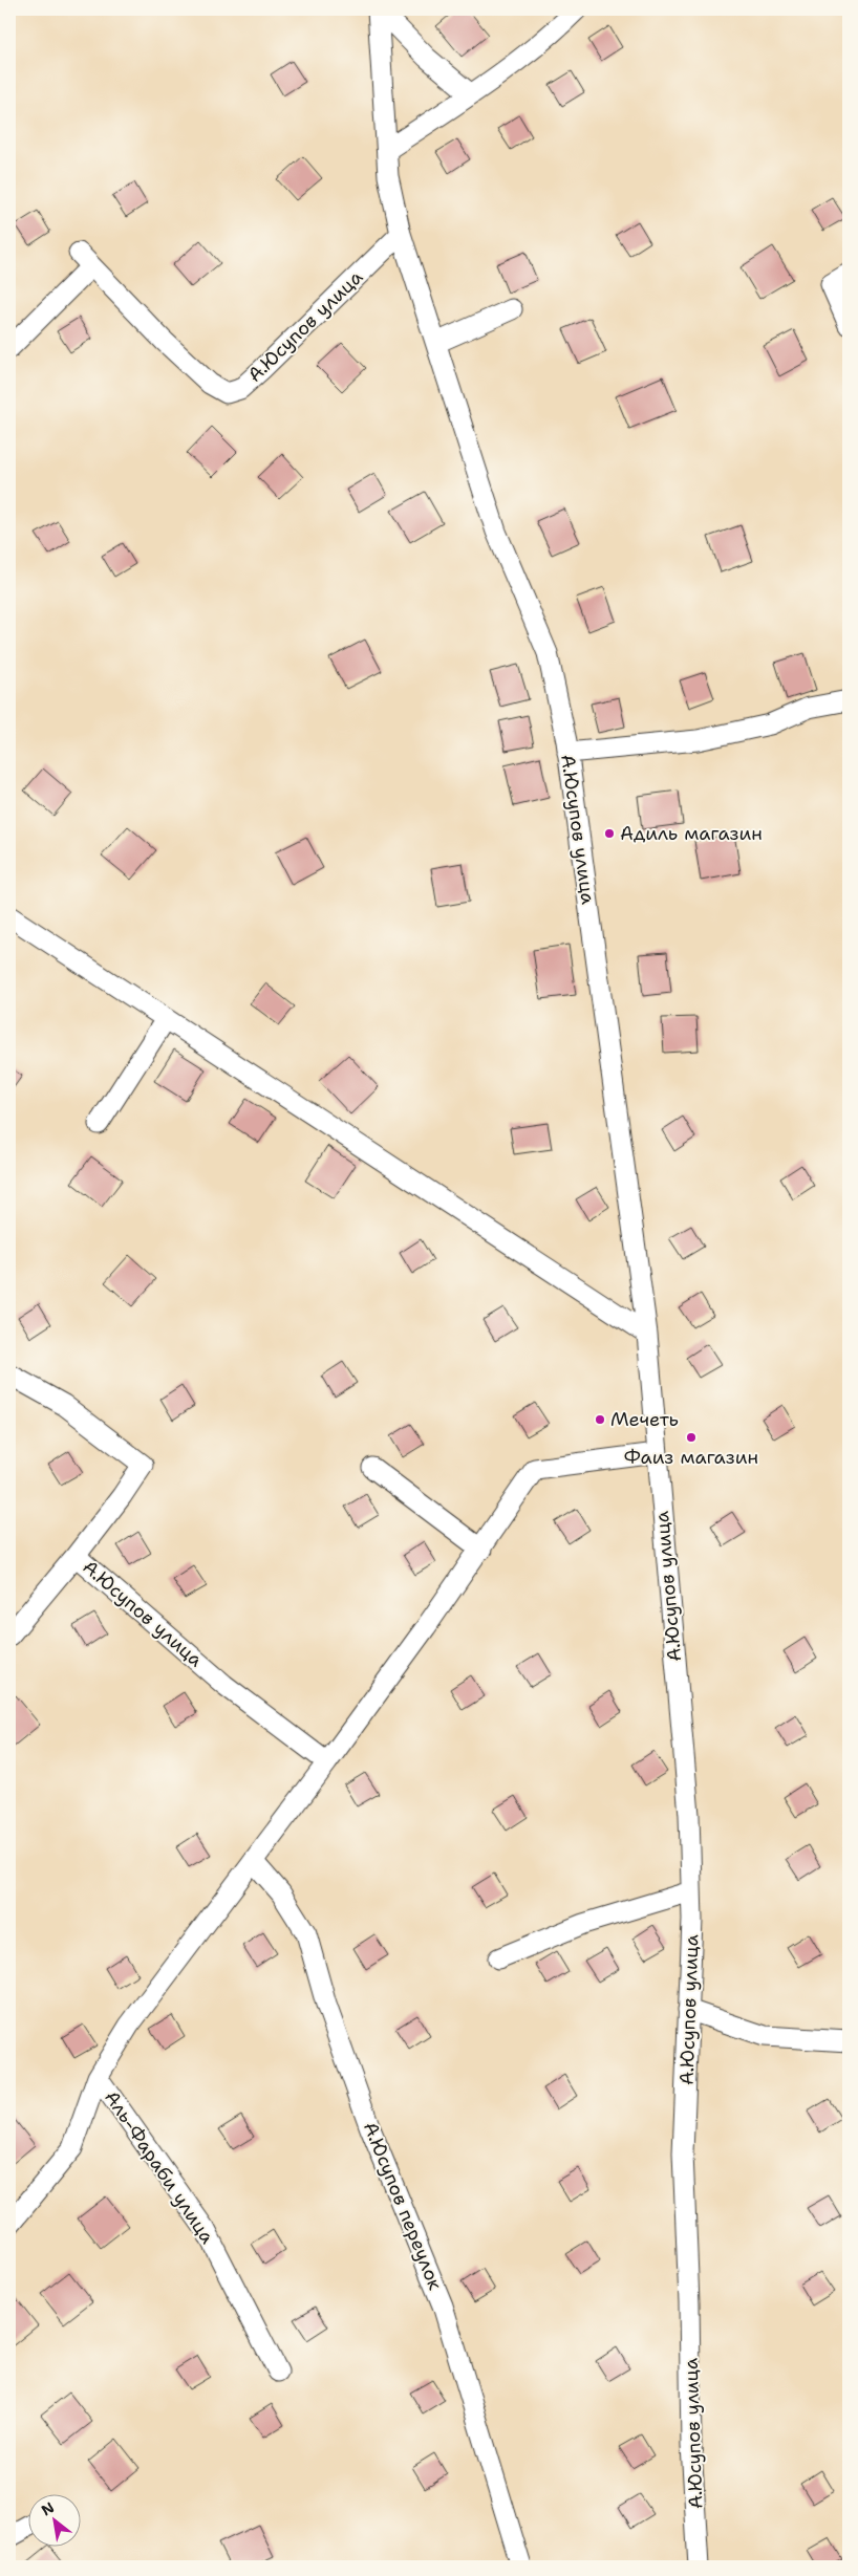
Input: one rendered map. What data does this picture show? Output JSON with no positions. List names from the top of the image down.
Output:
{
  "streets": {
    "street": ["А.Юсупов улица", "Аль-Фараби улица", "А.Юсупов переулок"]
  },
  "crossings": [
    ["Аль-Фараби улица", "А.Юсупов переулок"]
  ],
  "places": ["Адиль магазин", "Мечеть", "Фаиз магазин"],
  "north": "top left"
}
